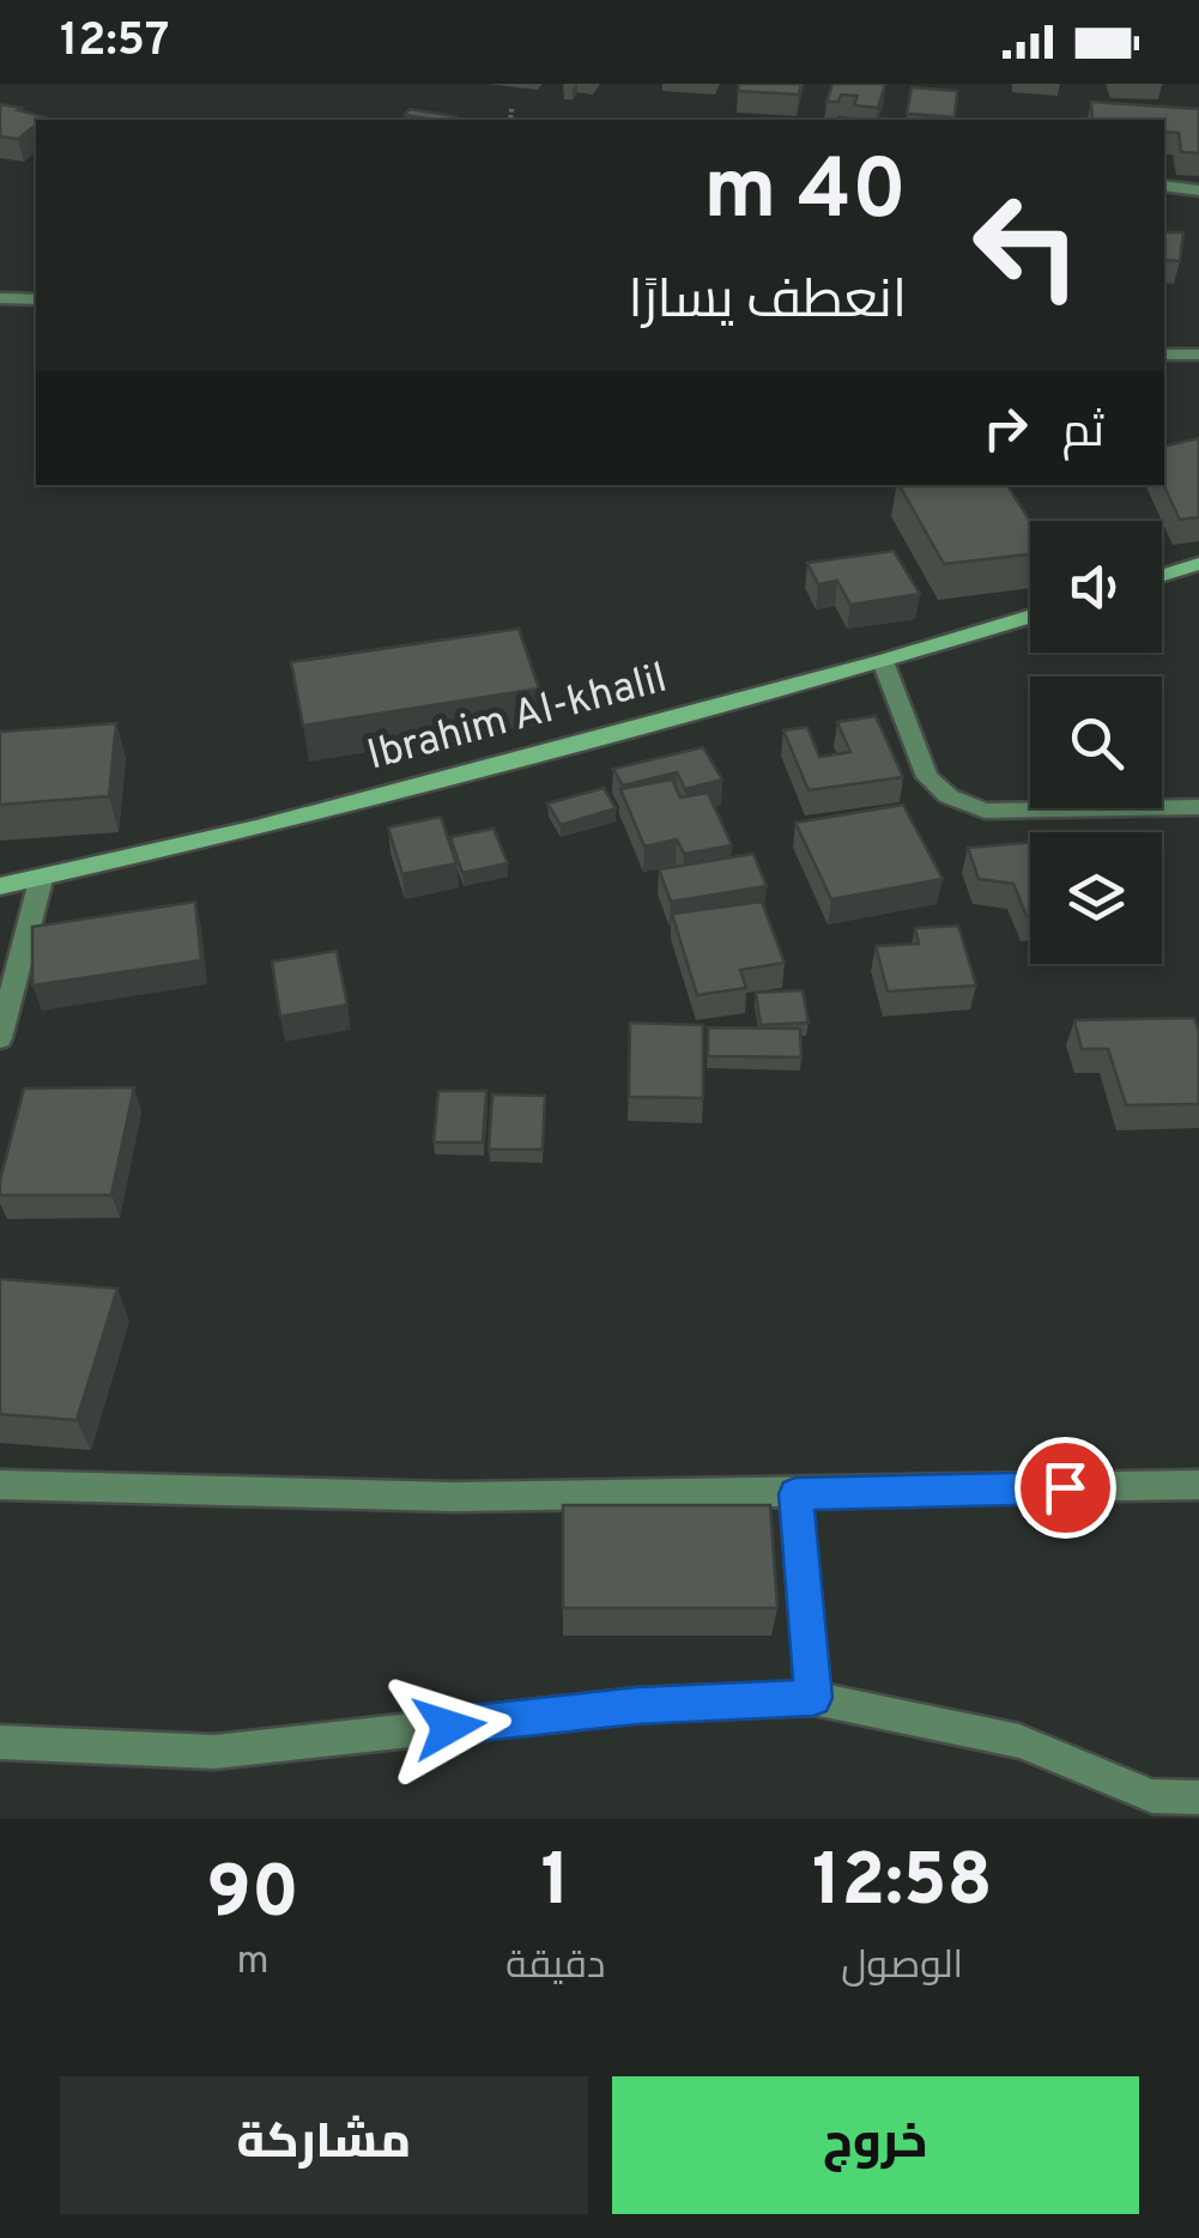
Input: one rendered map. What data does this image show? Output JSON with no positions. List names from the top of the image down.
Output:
{
  "streets": {
    "street": ["Ibrahim Al-khalil"]
  },
  "page": {
    "status": "12:57",
    "turn": ["40 m", "انعطف يسارًا"],
    "then": "ثم",
    "eta": [
      "12:58",
      "الوصول",
      "1",
      "دقيقة",
      "90",
      "m"
    ],
    "buttons": ["خروج", "مشاركة"]
  }
}
